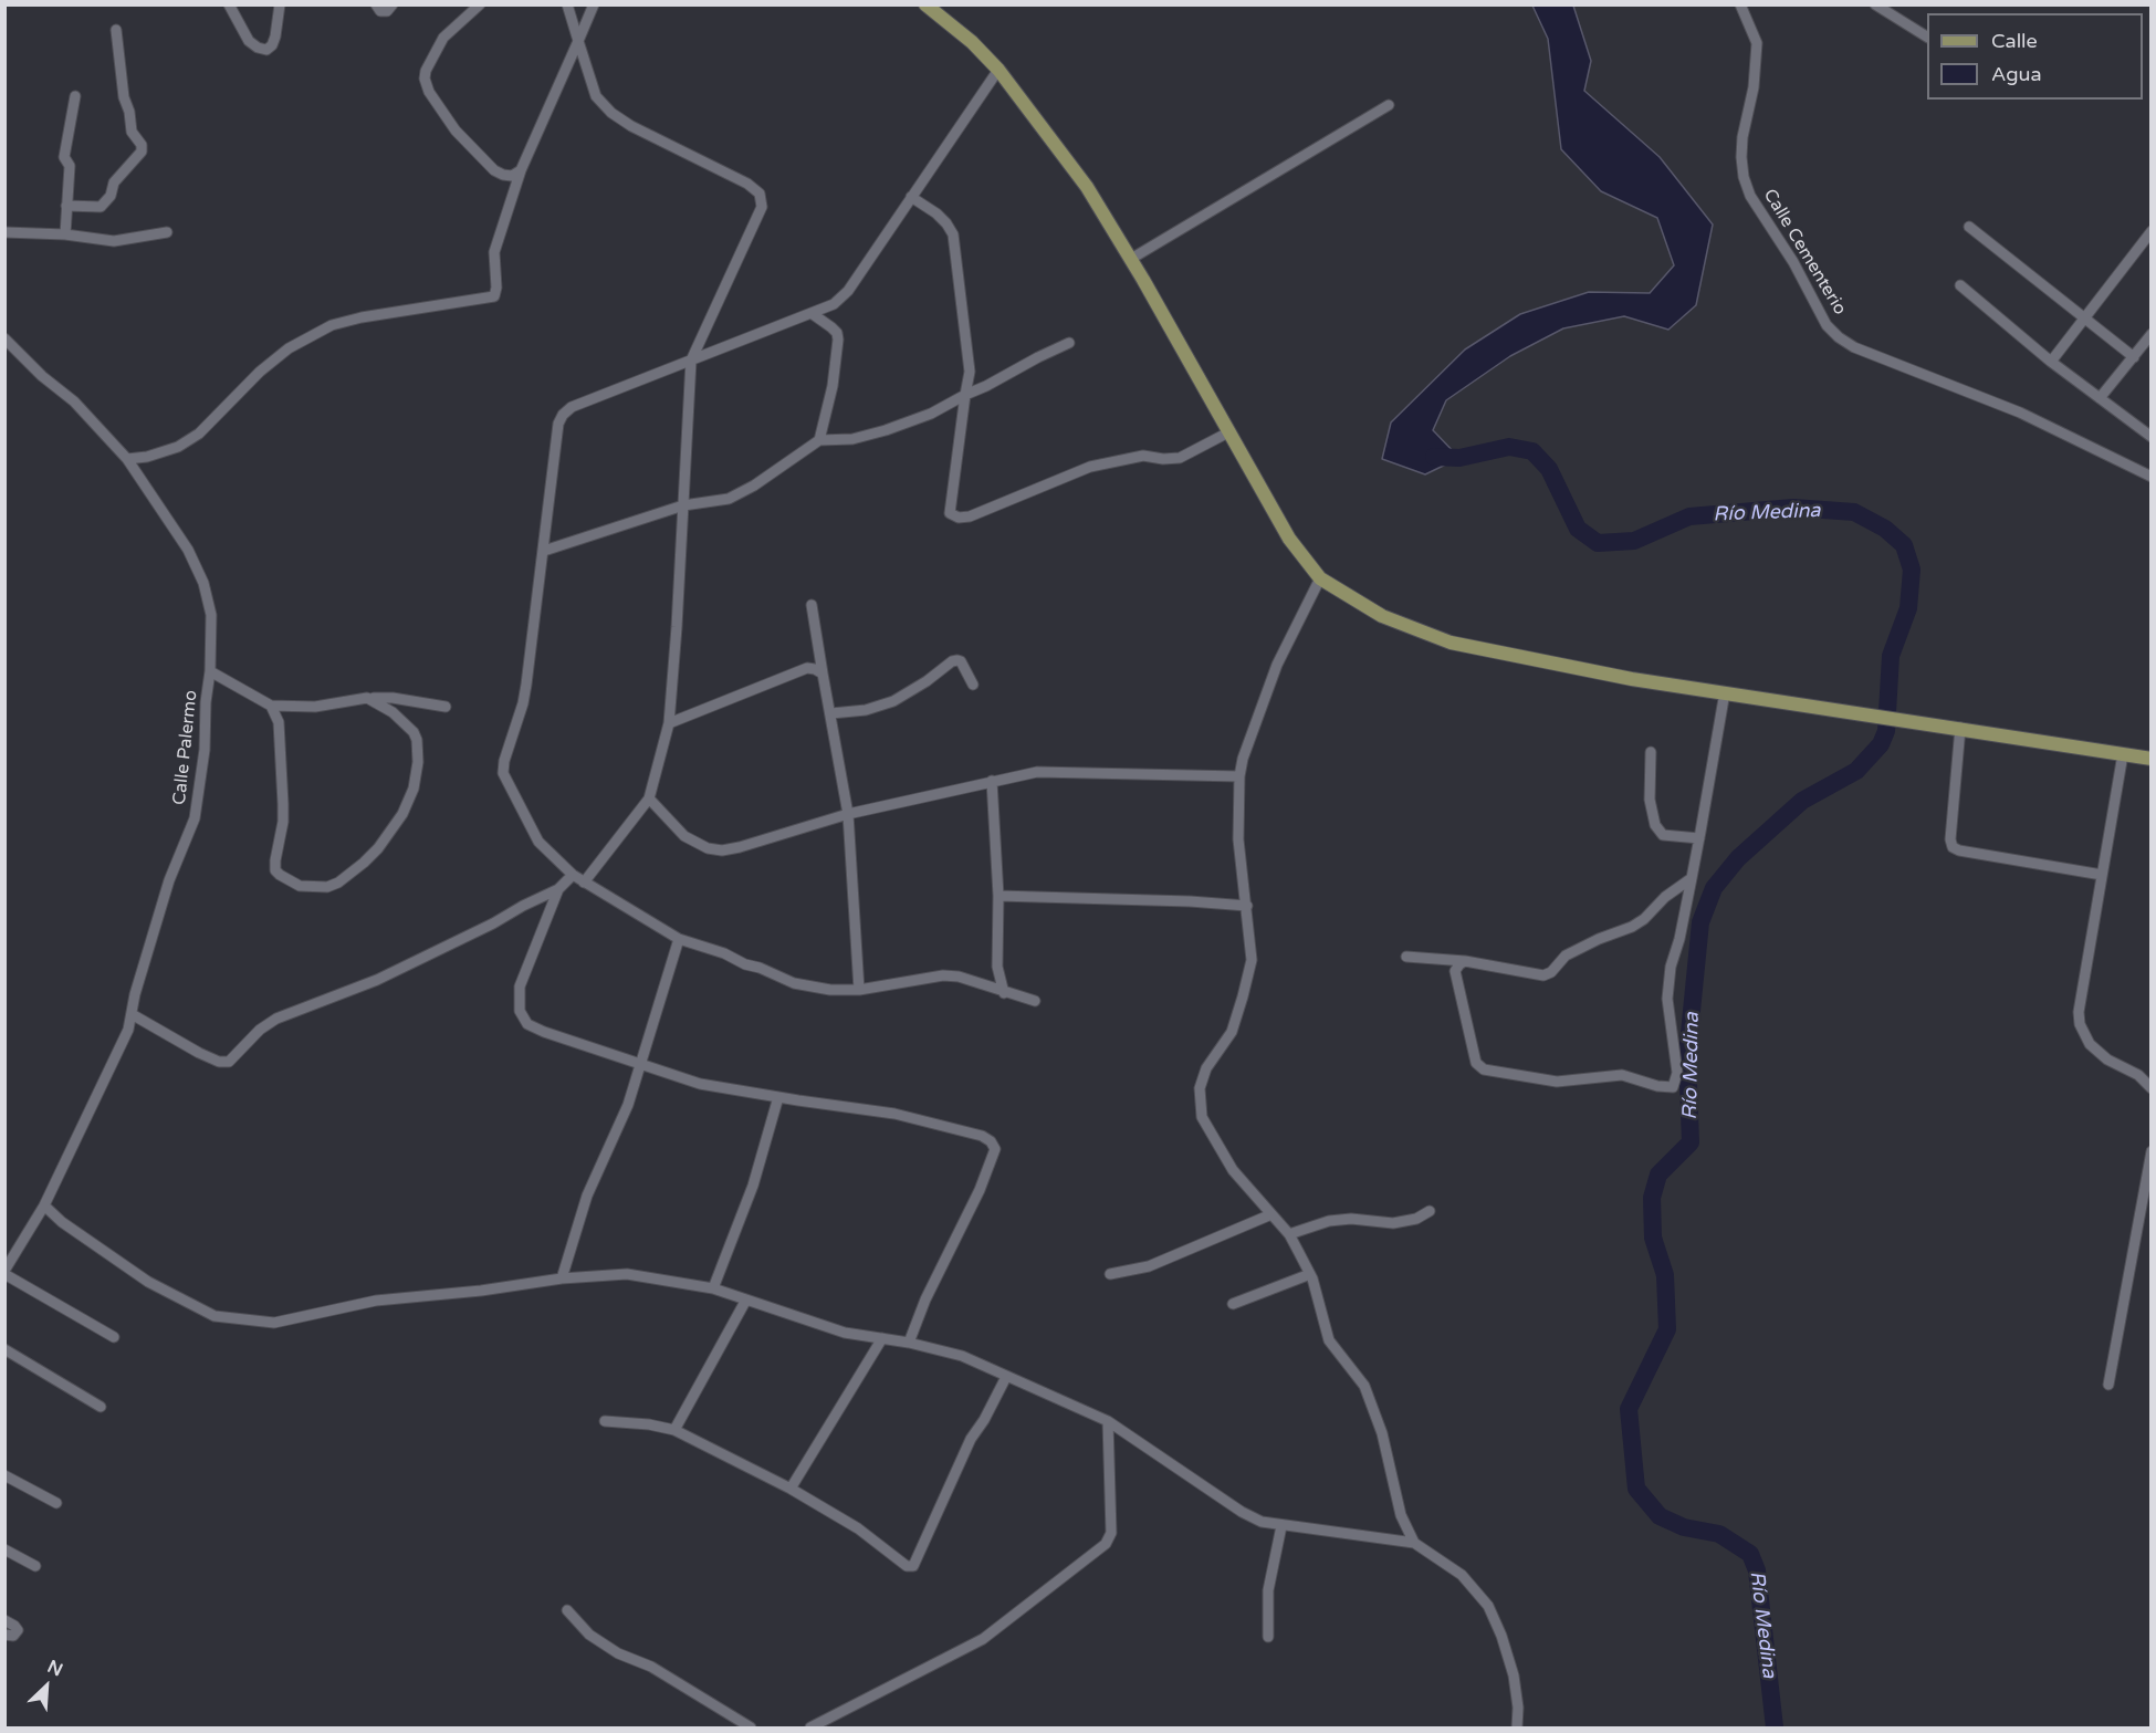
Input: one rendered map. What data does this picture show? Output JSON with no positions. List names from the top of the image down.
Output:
{
  "streets": {
    "street": ["Calle Cementerio", "Calle Palermo"]
  },
  "water": ["Río Medina"],
  "legend": ["Calle", "Agua"],
  "north": "top right"
}
